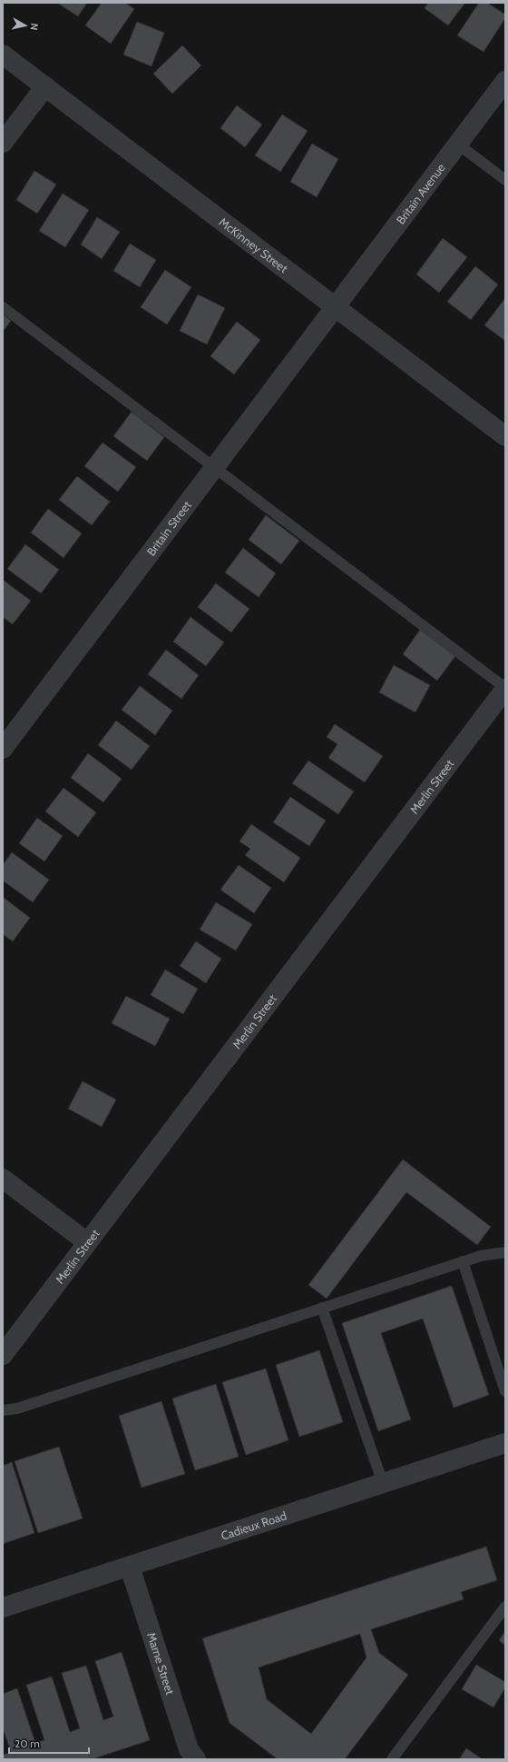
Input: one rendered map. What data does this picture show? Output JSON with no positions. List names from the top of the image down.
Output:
{
  "streets": {
    "street": [
      "Britain Avenue",
      "McKinney Street",
      "Britain Street",
      "Merlin Street",
      "Cadieux Road",
      "Marne Street"
    ]
  },
  "crossings": [
    ["Britain Avenue", "McKinney Street"],
    ["Britain Avenue", "Britain Street"],
    ["McKinney Street", "Britain Street"],
    ["Cadieux Road", "Marne Street"]
  ],
  "scale_bar": "20 m",
  "north": "right"
}
